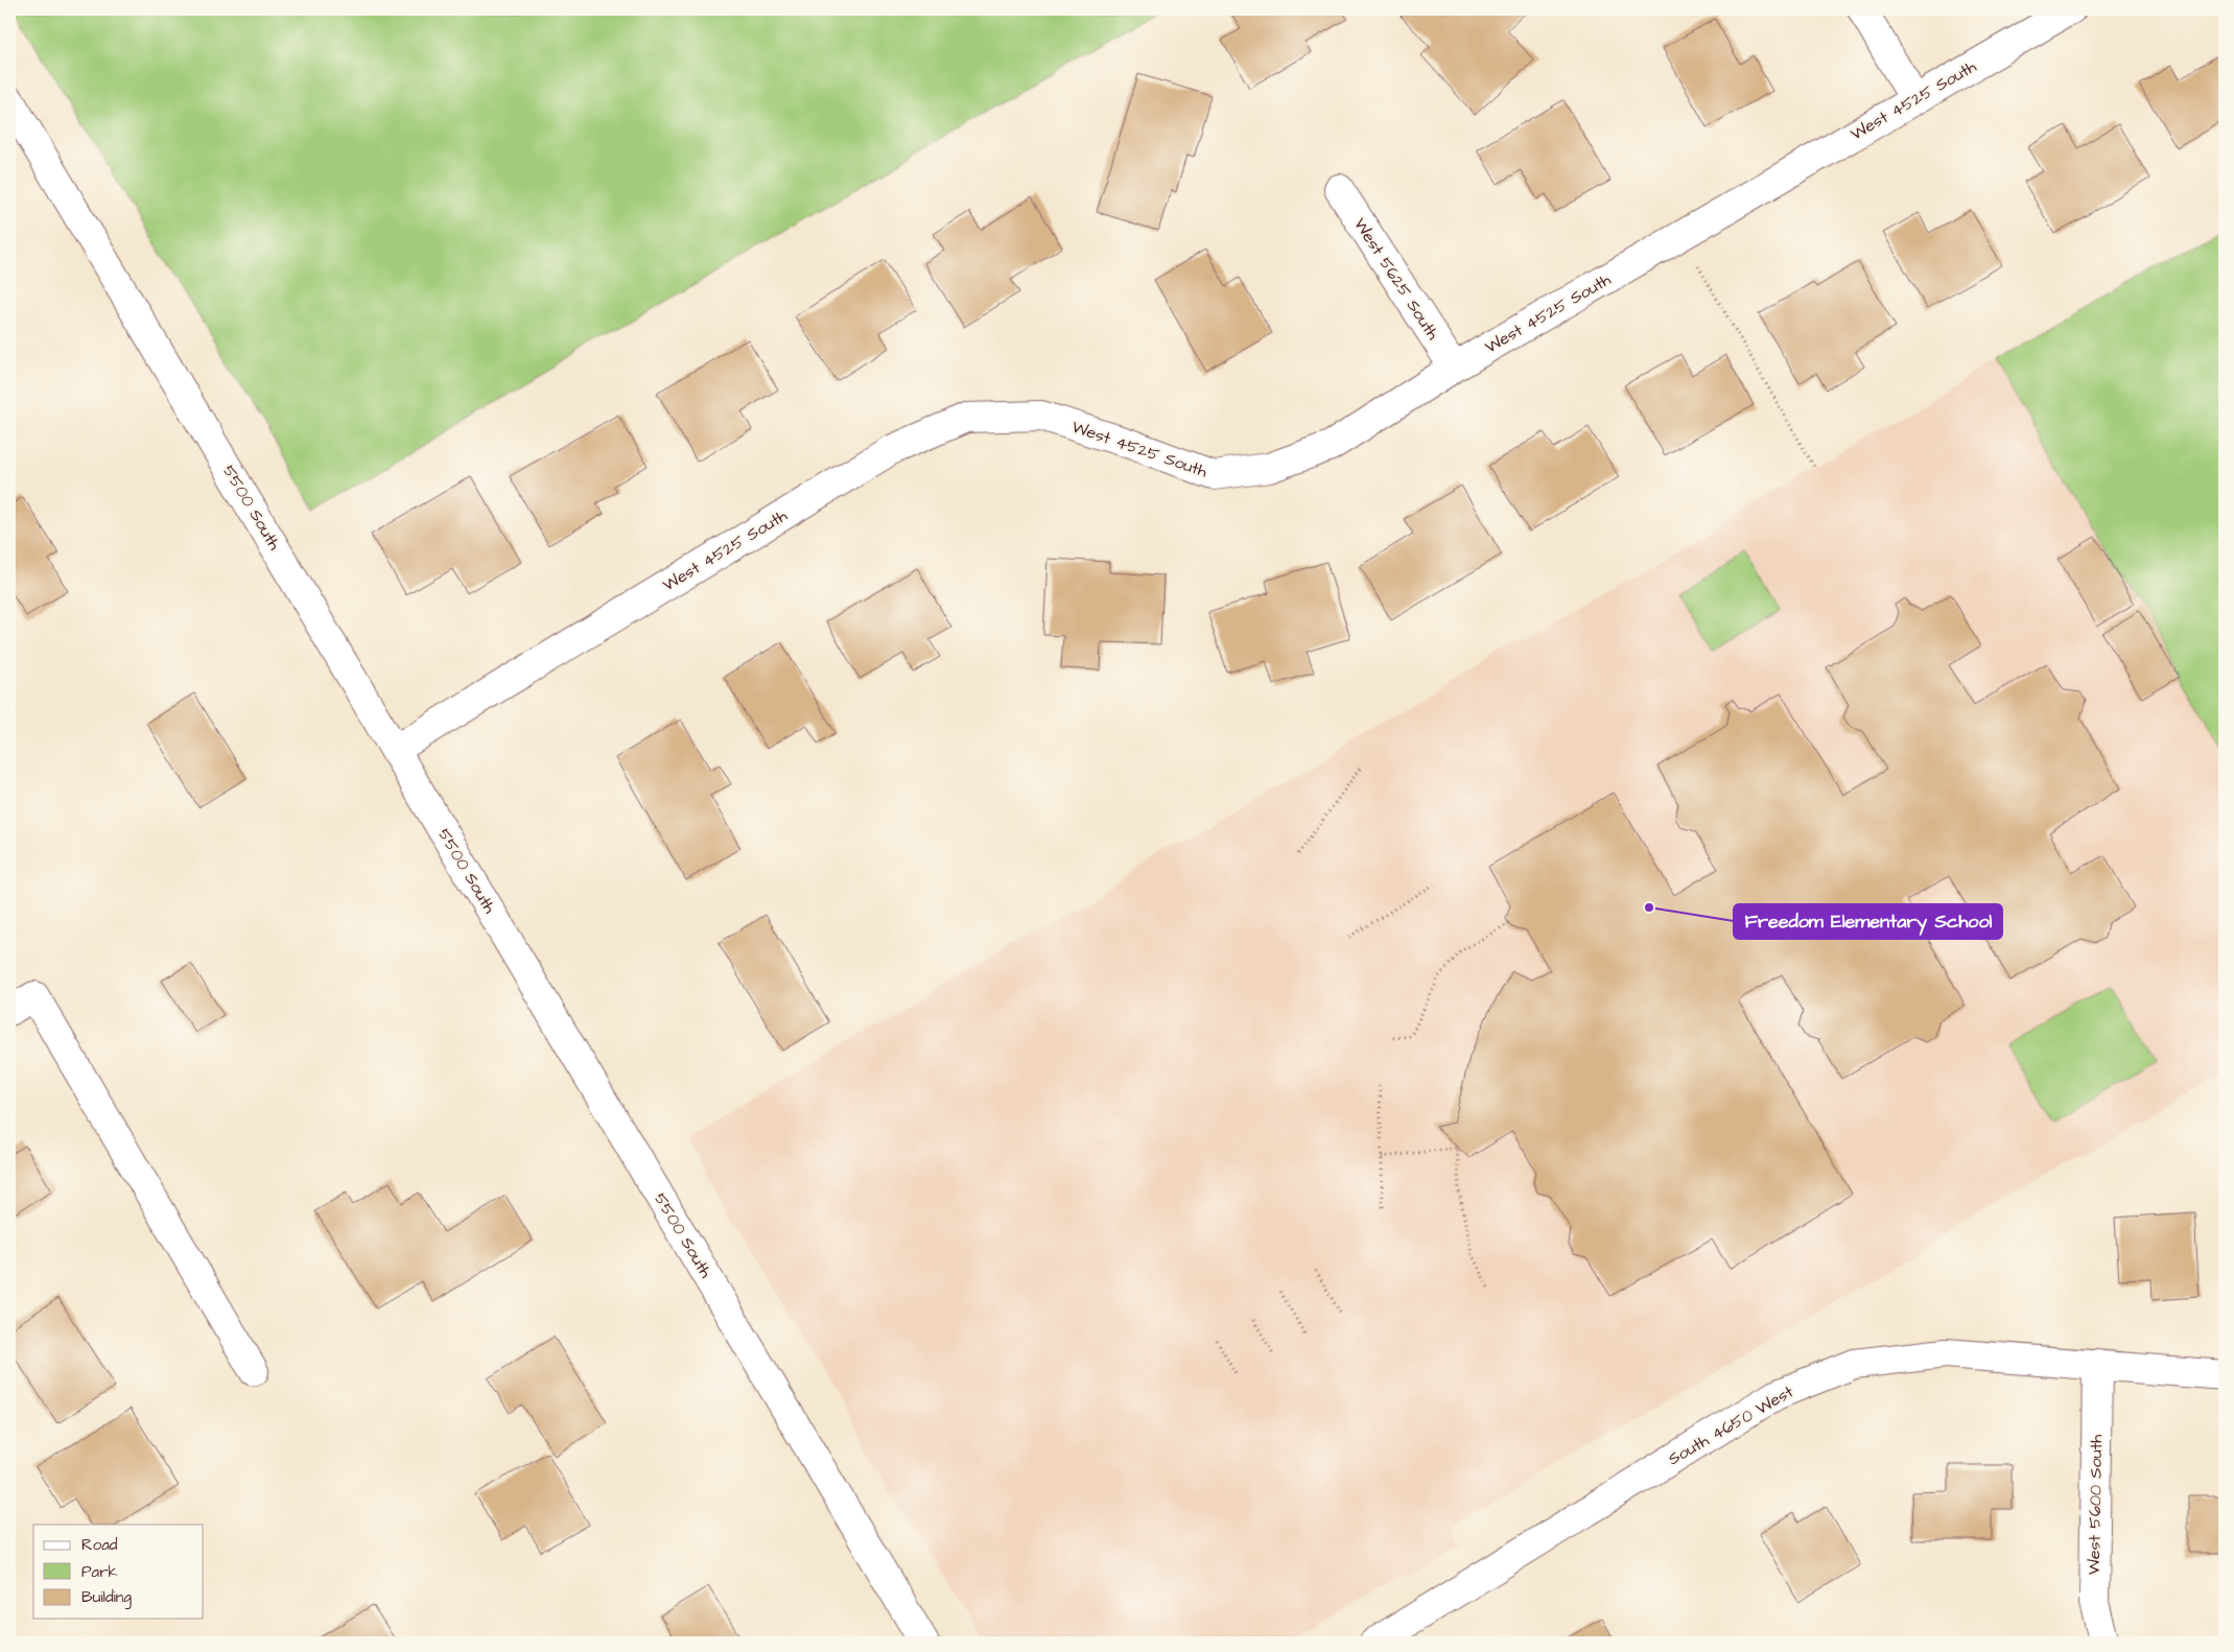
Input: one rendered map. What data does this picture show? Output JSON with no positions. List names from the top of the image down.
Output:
{
  "streets": {
    "street": [
      "West 4525 South",
      "West 5625 South",
      "5500 South",
      "South 4650 West",
      "West 5600 South"
    ]
  },
  "crossings": [
    ["West 4525 South", "West 5625 South"],
    ["West 4525 South", "5500 South"],
    ["South 4650 West", "West 5600 South"]
  ],
  "places": ["Freedom Elementary School"],
  "legend": ["Road", "Park", "Building"]
}
